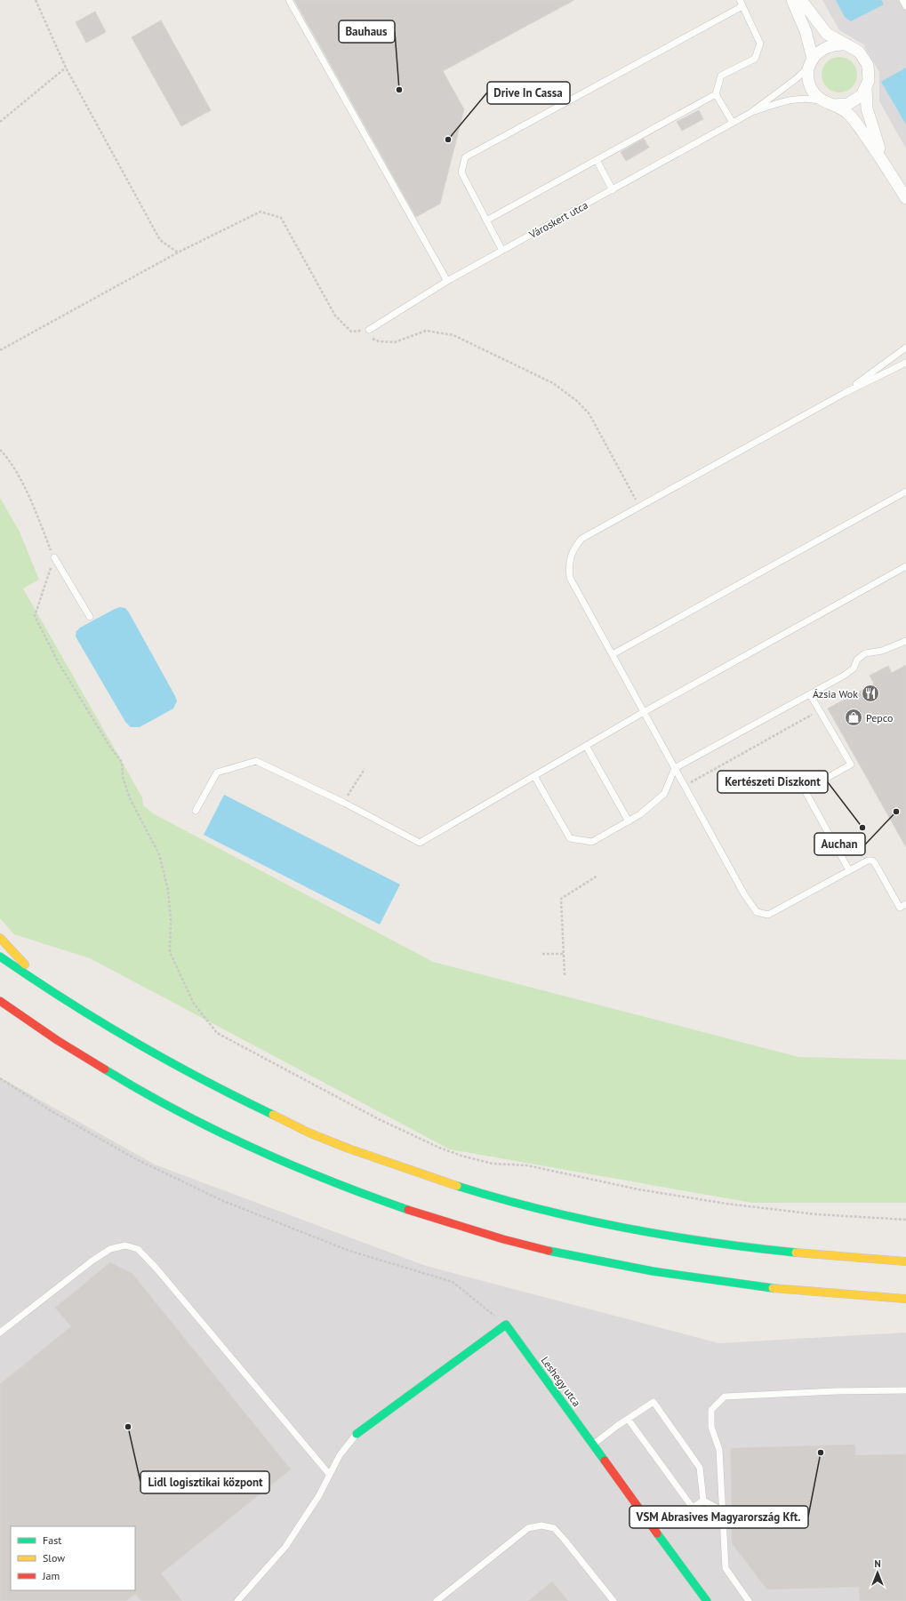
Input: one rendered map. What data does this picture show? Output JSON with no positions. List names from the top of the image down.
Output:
{
  "streets": {
    "main road": ["Leshegy utca"],
    "lane": ["Városkert utca"]
  },
  "places": {
    "other": [
      "Bauhaus",
      "Drive In Cassa",
      "Auchan",
      "Kertészeti Diszkont",
      "Lidl logisztikai központ",
      "VSM Abrasives Magyarország Kft."
    ],
    "restaurant": ["Ázsia Wok"],
    "shop": ["Pepco"]
  },
  "legend": ["Fast", "Slow", "Jam"],
  "north": "top"
}
